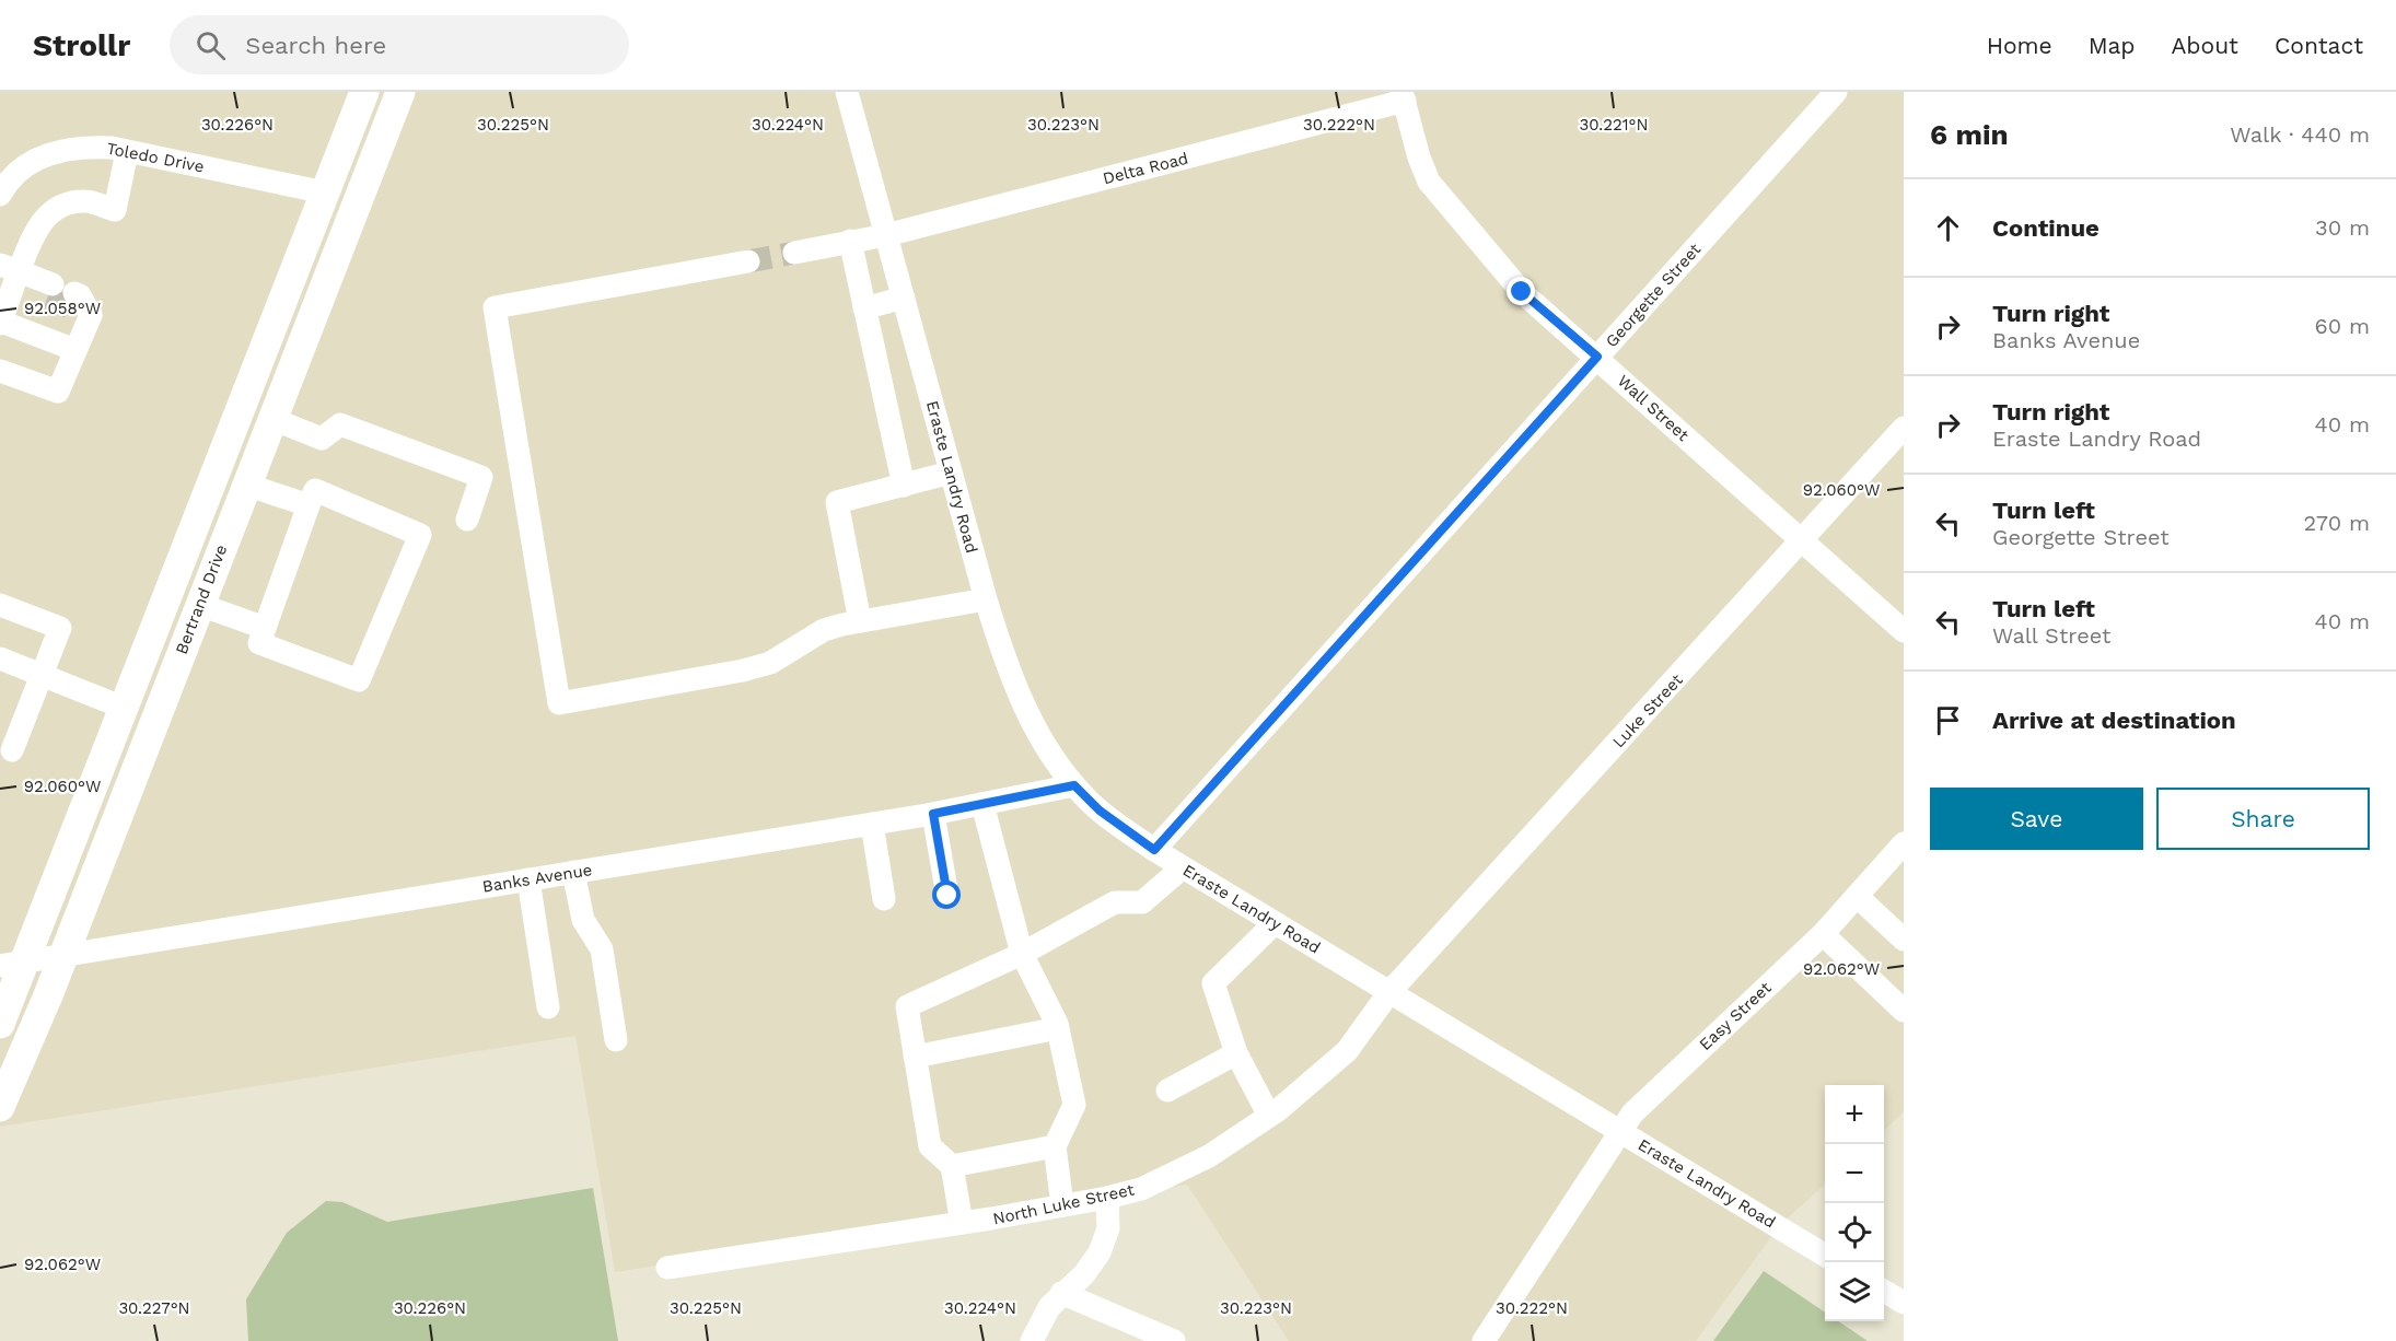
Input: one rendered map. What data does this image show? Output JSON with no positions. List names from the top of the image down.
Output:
{
  "streets": {
    "main road": ["Bertrand Drive"],
    "street": [
      "Toledo Drive",
      "Delta Road",
      "Georgette Street",
      "Wall Street",
      "Eraste Landry Road",
      "Luke Street",
      "Banks Avenue",
      "Easy Street",
      "North Luke Street"
    ]
  },
  "crossings": [
    ["Toledo Drive", "Bertrand Drive"],
    ["Delta Road", "Wall Street"],
    ["Delta Road", "Eraste Landry Road"],
    ["Georgette Street", "Wall Street"],
    ["Georgette Street", "Eraste Landry Road"],
    ["Wall Street", "Luke Street"],
    ["Eraste Landry Road", "Luke Street"],
    ["Eraste Landry Road", "Banks Avenue"],
    ["Eraste Landry Road", "Easy Street"],
    ["Eraste Landry Road", "North Luke Street"],
    ["Bertrand Drive", "Banks Avenue"],
    ["Luke Street", "North Luke Street"]
  ],
  "page": {
    "header": "Strollr",
    "search": "Search here",
    "nav": [
      "Home",
      "Map",
      "About",
      "Contact"
    ],
    "heading": ["6 min", "Walk · 440 m"],
    "list": [
      ["Continue", "30 m"],
      ["Turn right", "Banks Avenue", "60 m"],
      ["Turn right", "Eraste Landry Road", "40 m"],
      ["Turn left", "Georgette Street", "270 m"],
      ["Turn left", "Wall Street", "40 m"],
      "Arrive at destination"
    ],
    "buttons": ["Save", "Share"],
    "map_buttons": ["+", "−"]
  },
  "coordinates": [
    "30.226°N",
    "30.225°N",
    "30.224°N",
    "30.223°N",
    "30.222°N",
    "30.221°N",
    "92.058°W",
    "92.060°W",
    "92.062°W",
    "30.227°N"
  ]
}
